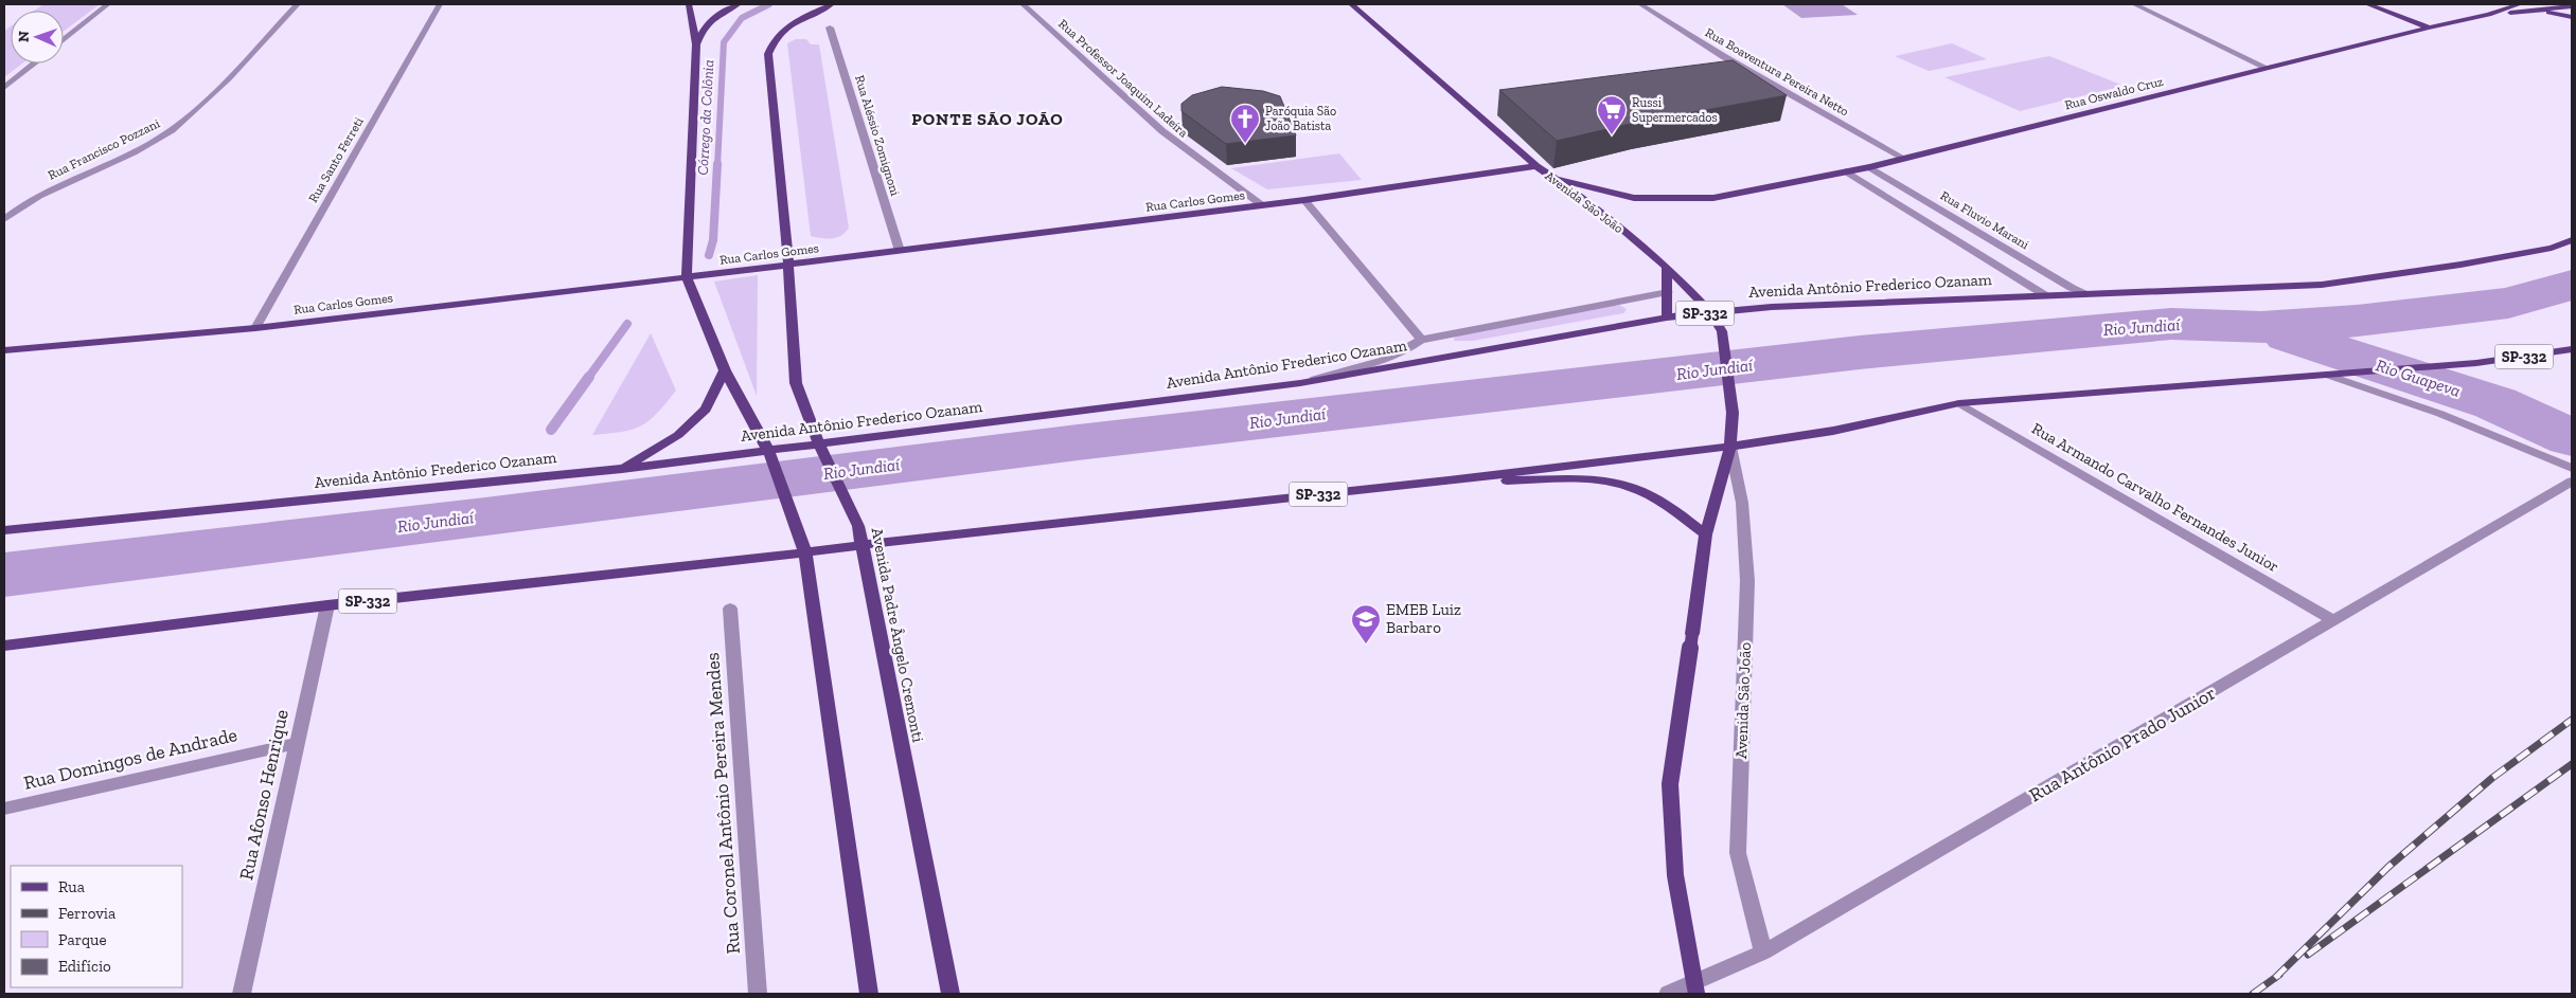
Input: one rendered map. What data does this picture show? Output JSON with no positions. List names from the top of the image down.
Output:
{
  "streets": {
    "main road": [
      "Rua Oswaldo Cruz",
      "Rua Carlos Gomes",
      "Avenida São João",
      "Avenida Antônio Frederico Ozanam",
      "SP-332",
      "Avenida Padre Ângelo Cremonti"
    ],
    "street": [
      "Rua Boaventura Pereira Netto",
      "Rua Professor Joaquim Ladeira",
      "Rua Aléssio Zomignoni",
      "Rua Francisco Pozzani",
      "Rua Santo Ferreti",
      "Rua Fluvio Marani",
      "Rua Armando Carvalho Fernandes Junior",
      "Rua Antônio Prado Junior",
      "Rua Domingos de Andrade",
      "Rua Afonso Henrique",
      "Rua Coronel Antônio Pereira Mendes"
    ]
  },
  "crossings": [
    ["Rua Boaventura Pereira Netto", "Rua Oswaldo Cruz"],
    ["Rua Professor Joaquim Ladeira", "Rua Carlos Gomes"],
    ["Rua Oswaldo Cruz", "Avenida São João"],
    ["Rua Oswaldo Cruz", "Rua Fluvio Marani"],
    ["Rua Aléssio Zomignoni", "Rua Carlos Gomes"],
    ["Rua Santo Ferreti", "Rua Carlos Gomes"],
    ["Rua Carlos Gomes", "Avenida São João"],
    ["Rua Carlos Gomes", "Avenida Padre Ângelo Cremonti"],
    ["Avenida São João", "Avenida Antônio Frederico Ozanam"],
    ["Avenida São João", "SP-332"],
    ["Avenida São João", "Rua Antônio Prado Junior"],
    ["Rua Fluvio Marani", "Avenida Antônio Frederico Ozanam"],
    ["Avenida Antônio Frederico Ozanam", "Avenida Padre Ângelo Cremonti"],
    ["SP-332", "Rua Armando Carvalho Fernandes Junior"],
    ["SP-332", "Avenida Padre Ângelo Cremonti"],
    ["SP-332", "Rua Afonso Henrique"],
    ["Rua Armando Carvalho Fernandes Junior", "Rua Antônio Prado Junior"],
    ["Rua Domingos de Andrade", "Rua Afonso Henrique"]
  ],
  "districts": ["PONTE SÃO JOÃO"],
  "water": ["Córrego da Colônia", "Rio Jundiaí", "Rio Guapeva"],
  "places": {
    "supermarket": ["Russi Supermercados"],
    "church": ["Paróquia São João Batista"],
    "school or university": ["EMEB Luiz Barbaro"]
  },
  "legend": [
    "Rua",
    "Ferrovia",
    "Parque",
    "Edifício"
  ],
  "north": "left"
}
